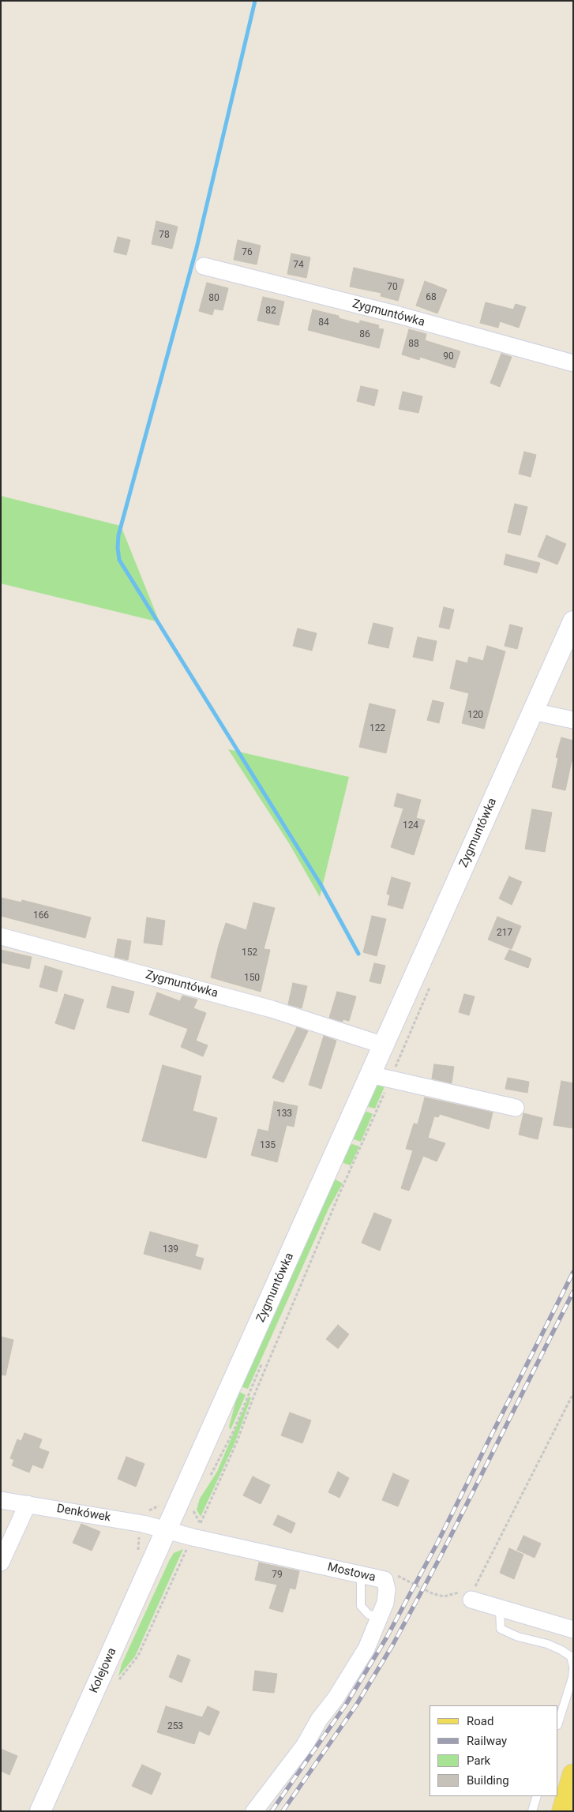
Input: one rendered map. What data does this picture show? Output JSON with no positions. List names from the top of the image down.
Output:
{
  "streets": {
    "street": [
      "Zygmuntówka",
      "Denkówek",
      "Mostowa",
      "Kolejowa"
    ]
  },
  "crossings": [
    ["Zygmuntówka", "Denkówek"],
    ["Zygmuntówka", "Mostowa"],
    ["Zygmuntówka", "Kolejowa"],
    ["Denkówek", "Mostowa"],
    ["Denkówek", "Kolejowa"],
    ["Mostowa", "Kolejowa"]
  ],
  "house_numbers": [
    "78",
    "76",
    "74",
    "70",
    "68",
    "80",
    "82",
    "84",
    "86",
    "88",
    "90",
    "120",
    "122",
    "124",
    "166",
    "217",
    "152",
    "150",
    "133",
    "135",
    "139",
    "79",
    "253"
  ],
  "legend": [
    "Road",
    "Railway",
    "Park",
    "Building"
  ]
}
